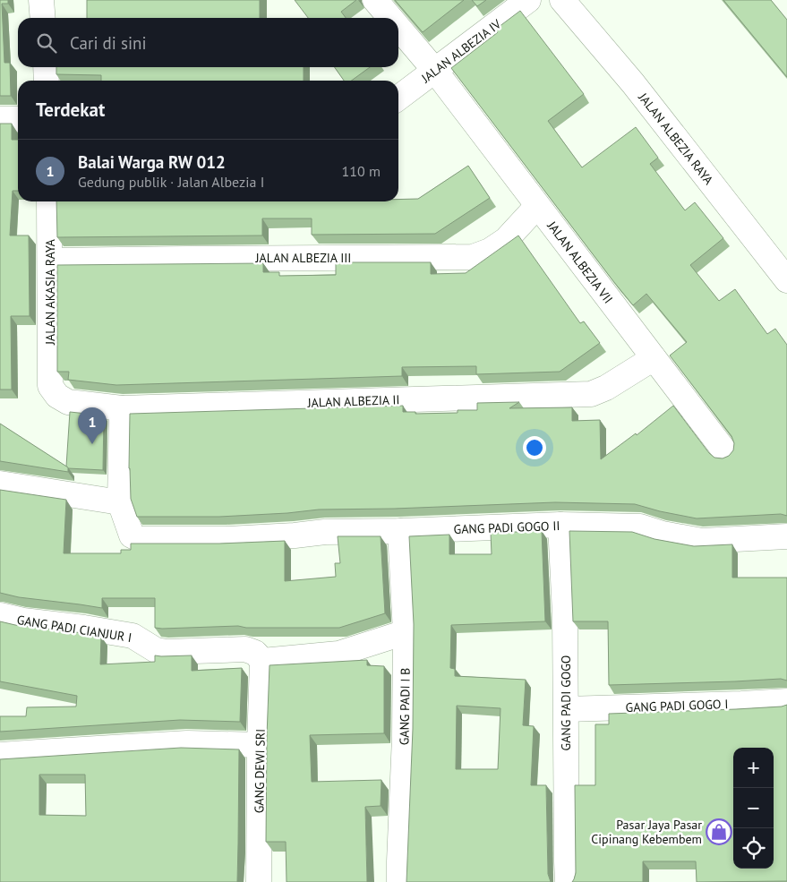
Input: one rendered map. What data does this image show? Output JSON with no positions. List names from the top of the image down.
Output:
{
  "streets": {
    "street": [
      "JALAN ALBEZIA IV",
      "JALAN ALBEZIA RAYA",
      "JALAN ALBEZIA III",
      "JALAN ALBEZIA VII",
      "JALAN AKASIA RAYA",
      "JALAN ALBEZIA II",
      "GANG PADI GOGO II",
      "GANG PADI CIANJUR I",
      "GANG PADI GOGO",
      "GANG PADI GOGO I",
      "GANG PADI I B",
      "GANG DEWI SRI"
    ]
  },
  "crossings": [
    ["JALAN ALBEZIA IV", "JALAN ALBEZIA VII"],
    ["JALAN ALBEZIA III", "JALAN ALBEZIA VII"],
    ["JALAN ALBEZIA III", "JALAN AKASIA RAYA"],
    ["JALAN ALBEZIA VII", "JALAN ALBEZIA II"],
    ["JALAN AKASIA RAYA", "JALAN ALBEZIA II"],
    ["JALAN ALBEZIA II", "GANG PADI GOGO II"],
    ["GANG PADI GOGO II", "GANG PADI GOGO"],
    ["GANG PADI GOGO II", "GANG PADI I B"],
    ["GANG PADI CIANJUR I", "GANG DEWI SRI"],
    ["GANG PADI GOGO", "GANG PADI GOGO I"]
  ],
  "places": {
    "shop": ["Pasar Jaya Pasar Cipinang Kebembem"]
  },
  "page": {
    "search": "Cari di sini",
    "heading": "Terdekat",
    "list": [
      {
        "mark": "1",
        "name": "Balai Warga RW 012",
        "note": "Gedung publik · Jalan Albezia I",
        "value": "110 m"
      }
    ],
    "pins": "1",
    "map_buttons": ["+", "−"]
  }
}
